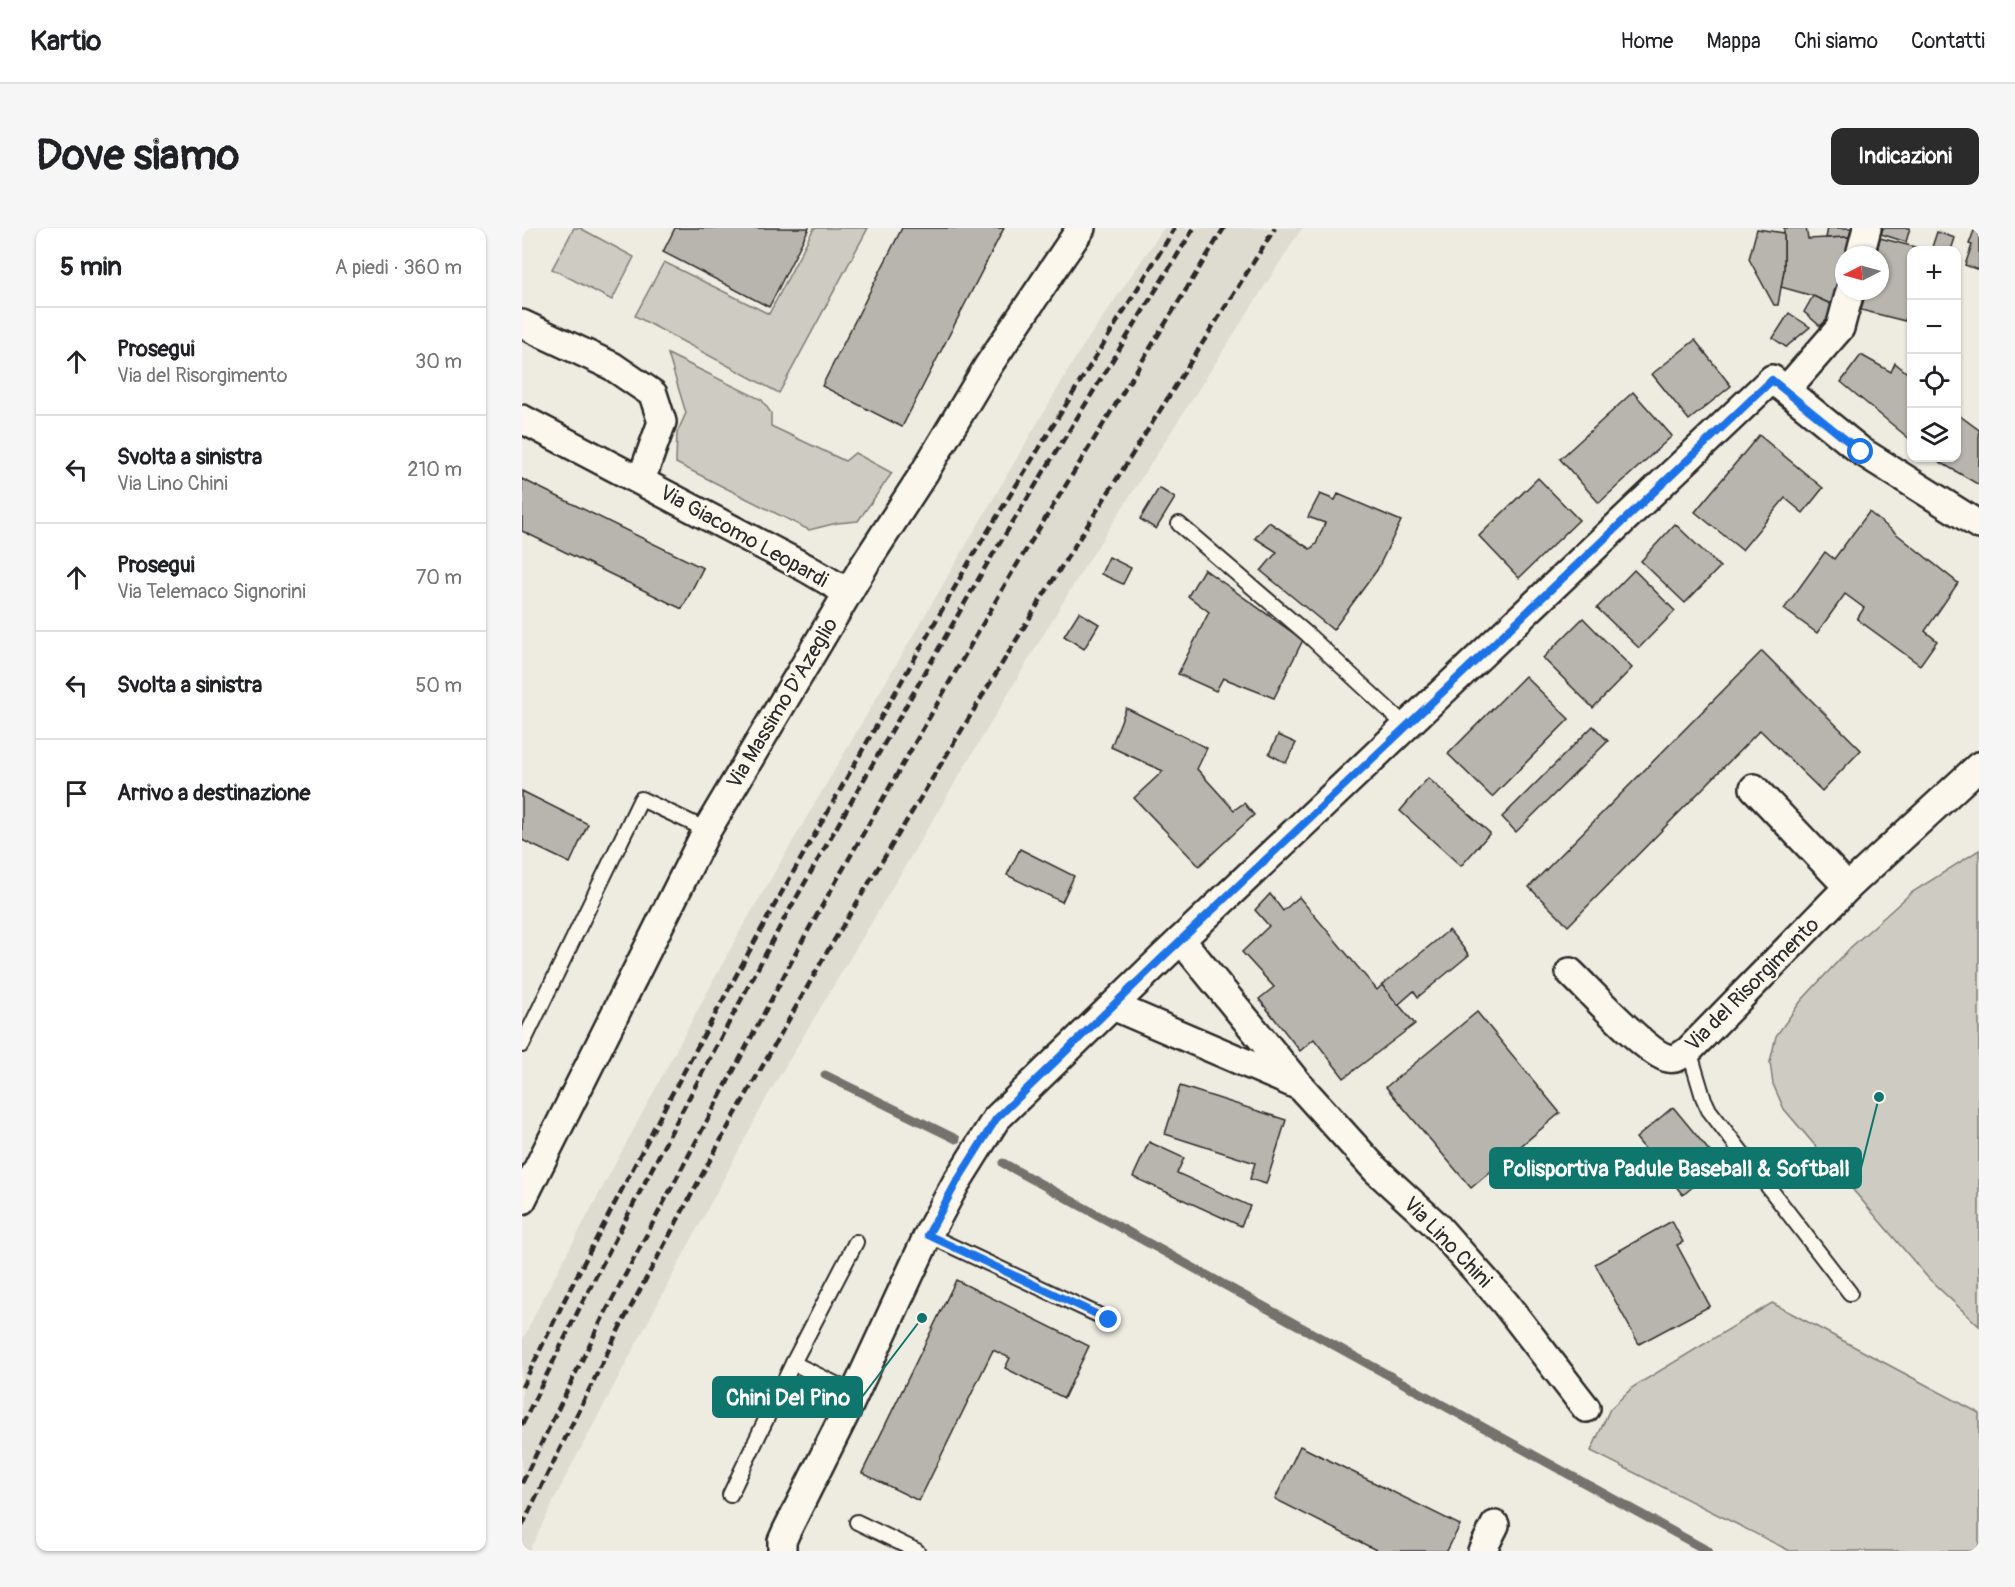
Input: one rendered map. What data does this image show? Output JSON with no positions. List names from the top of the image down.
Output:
{
  "streets": {
    "street": [
      "Via Giacomo Leopardi",
      "Via Massimo D'Azeglio",
      "Via del Risorgimento",
      "Via Lino Chini"
    ]
  },
  "crossings": [
    ["Via Giacomo Leopardi", "Via Massimo D'Azeglio"]
  ],
  "places": ["Polisportiva Padule Baseball & Softball", "Chini Del Pino"],
  "north": "left",
  "page": {
    "header": "Kartio",
    "nav": [
      "Home",
      "Mappa",
      "Chi siamo",
      "Contatti"
    ],
    "buttons": "Indicazioni",
    "title": "Dove siamo",
    "heading": ["5 min", "A piedi · 360 m"],
    "map_buttons": ["+", "−"],
    "list": [
      ["Prosegui", "Via del Risorgimento", "30 m"],
      ["Svolta a sinistra", "Via Lino Chini", "210 m"],
      ["Prosegui", "Via Telemaco Signorini", "70 m"],
      ["Svolta a sinistra", "50 m"],
      "Arrivo a destinazione"
    ]
  }
}
